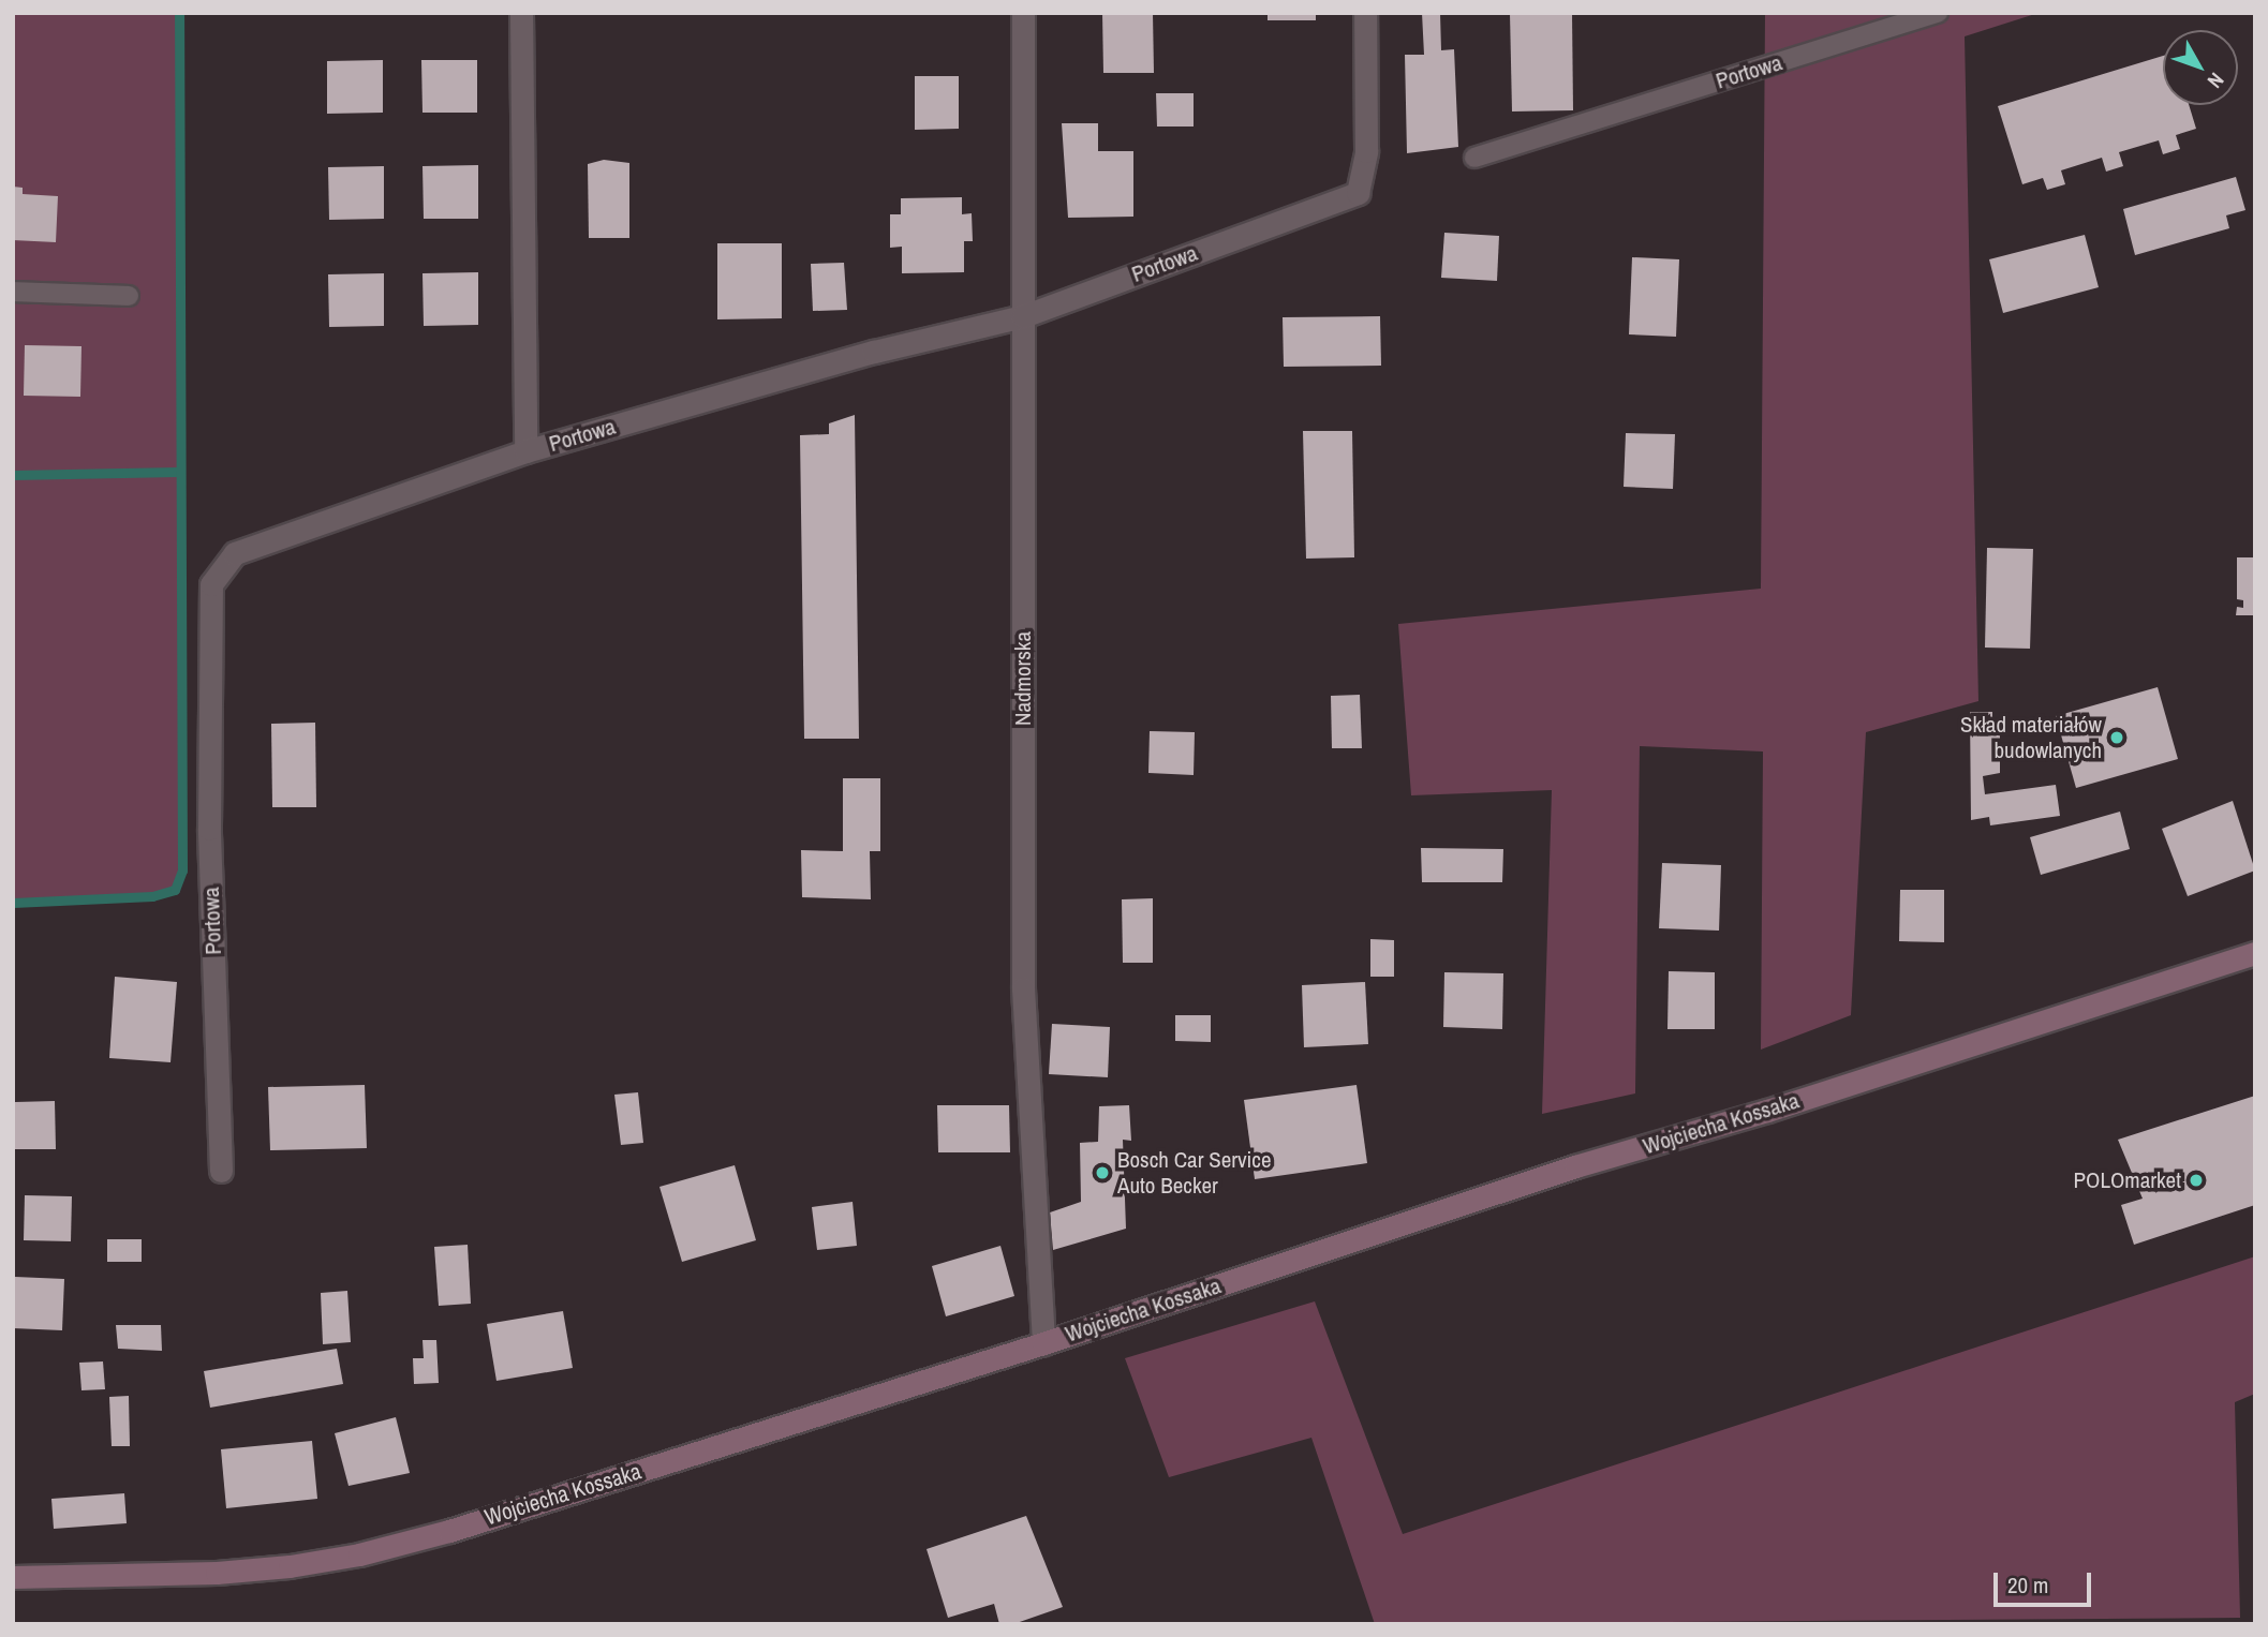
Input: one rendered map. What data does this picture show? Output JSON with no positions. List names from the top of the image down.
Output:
{
  "streets": {
    "main road": ["Wojciecha Kossaka"],
    "street": ["Portowa", "Nadmorska"]
  },
  "crossings": [
    ["Portowa", "Nadmorska"],
    ["Nadmorska", "Wojciecha Kossaka"]
  ],
  "places": ["Skład materiałów budowlanych", "Bosch Car Service Auto Becker", "POLOmarket"],
  "scale_bar": "20 m",
  "north": "bottom right"
}
